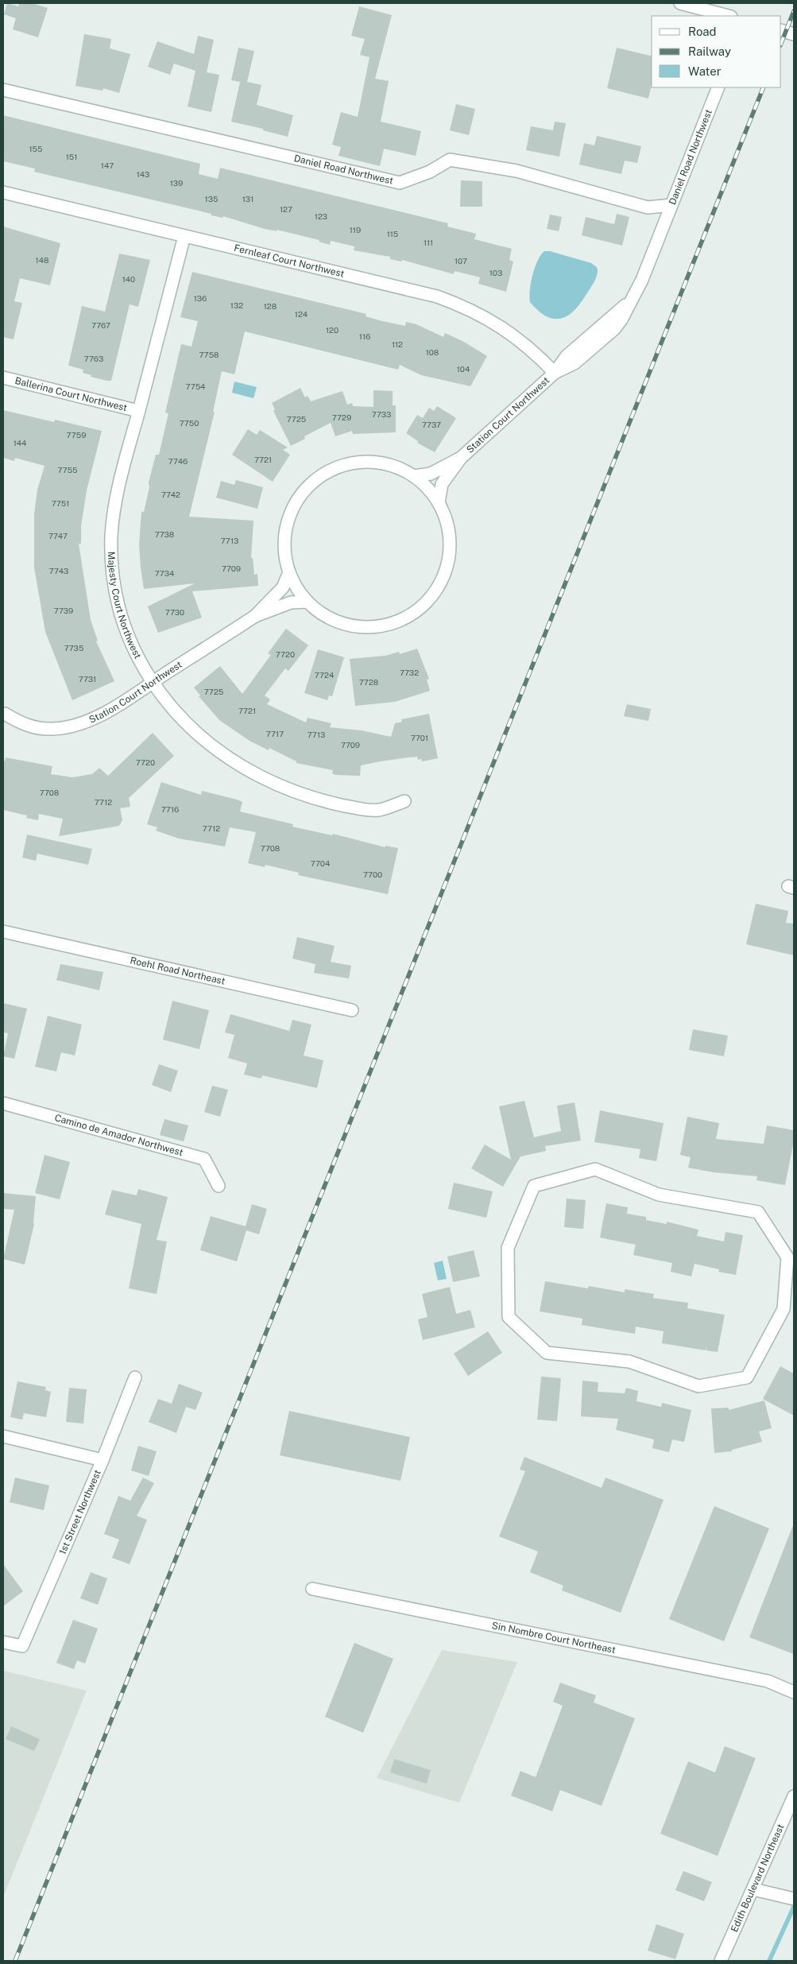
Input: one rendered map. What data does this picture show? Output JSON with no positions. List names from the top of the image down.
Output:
{
  "streets": {
    "street": [
      "Daniel Road Northwest",
      "Fernleaf Court Northwest",
      "Ballerina Court Northwest",
      "Station Court Northwest",
      "Majesty Court Northwest",
      "Roehl Road Northeast",
      "Camino de Amador Northwest",
      "1st Street Northwest",
      "Sin Nombre Court Northeast",
      "Edith Boulevard Northeast"
    ]
  },
  "crossings": [
    ["Daniel Road Northwest", "Station Court Northwest"],
    ["Fernleaf Court Northwest", "Station Court Northwest"],
    ["Fernleaf Court Northwest", "Majesty Court Northwest"],
    ["Ballerina Court Northwest", "Majesty Court Northwest"],
    ["Station Court Northwest", "Majesty Court Northwest"]
  ],
  "house_numbers": [
    "155",
    "151",
    "147",
    "143",
    "139",
    "135",
    "131",
    "127",
    "123",
    "119",
    "115",
    "111",
    "148",
    "107",
    "103",
    "140",
    "136",
    "132",
    "128",
    "124",
    "7767",
    "120",
    "116",
    "112",
    "108",
    "7758",
    "7763",
    "104",
    "7754",
    "7733",
    "7729",
    "7725",
    "7750",
    "7737",
    "7759",
    "144",
    "7721",
    "7746",
    "7755",
    "7742",
    "7751",
    "7738",
    "7747",
    "7713",
    "7709",
    "7743",
    "7734",
    "7739",
    "7730",
    "7735",
    "7720",
    "7732",
    "7724",
    "7731",
    "7728",
    "7725",
    "7721",
    "7717",
    "7713",
    "7701",
    "7709",
    "7720",
    "7708",
    "7712",
    "7716",
    "7712",
    "7708",
    "7704",
    "7700"
  ],
  "legend": ["Road", "Railway", "Water"]
}
